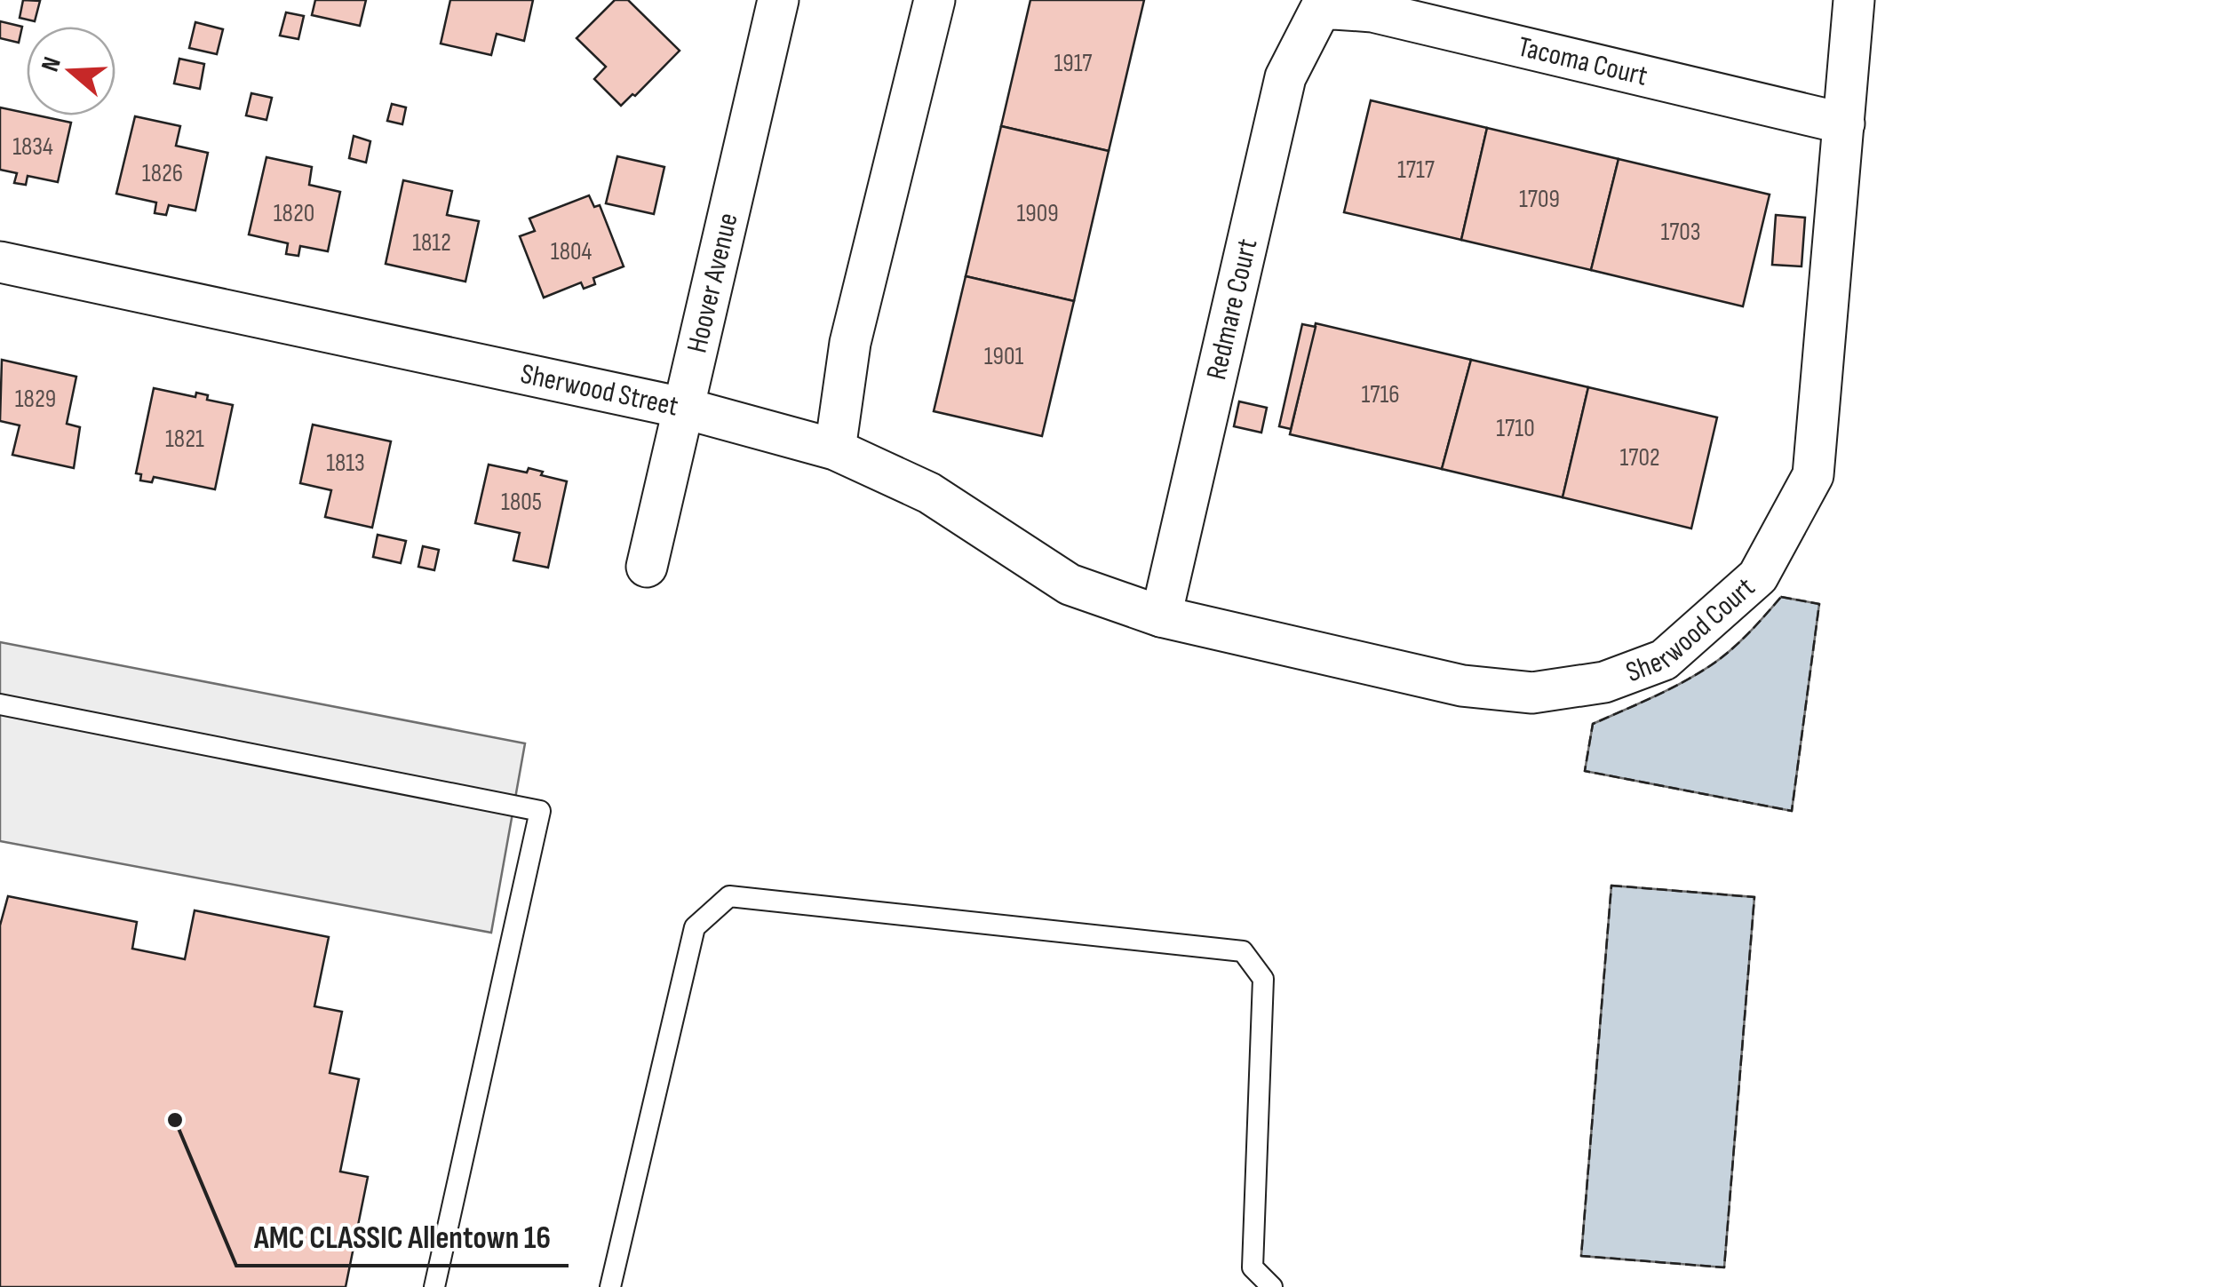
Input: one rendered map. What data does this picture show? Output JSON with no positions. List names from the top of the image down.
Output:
{
  "streets": {
    "street": [
      "Tacoma Court",
      "Hoover Avenue",
      "Redmare Court",
      "Sherwood Street",
      "Sherwood Court"
    ]
  },
  "crossings": [
    ["Tacoma Court", "Redmare Court"],
    ["Tacoma Court", "Sherwood Court"],
    ["Hoover Avenue", "Sherwood Street"],
    ["Redmare Court", "Sherwood Street"],
    ["Redmare Court", "Sherwood Court"],
    ["Sherwood Street", "Sherwood Court"]
  ],
  "places": ["AMC CLASSIC Allentown 16"],
  "house_numbers": [
    "1917",
    "1834",
    "1717",
    "1826",
    "1709",
    "1820",
    "1909",
    "1703",
    "1812",
    "1804",
    "1901",
    "1716",
    "1829",
    "1710",
    "1821",
    "1702",
    "1813",
    "1805"
  ],
  "north": "left"
}
